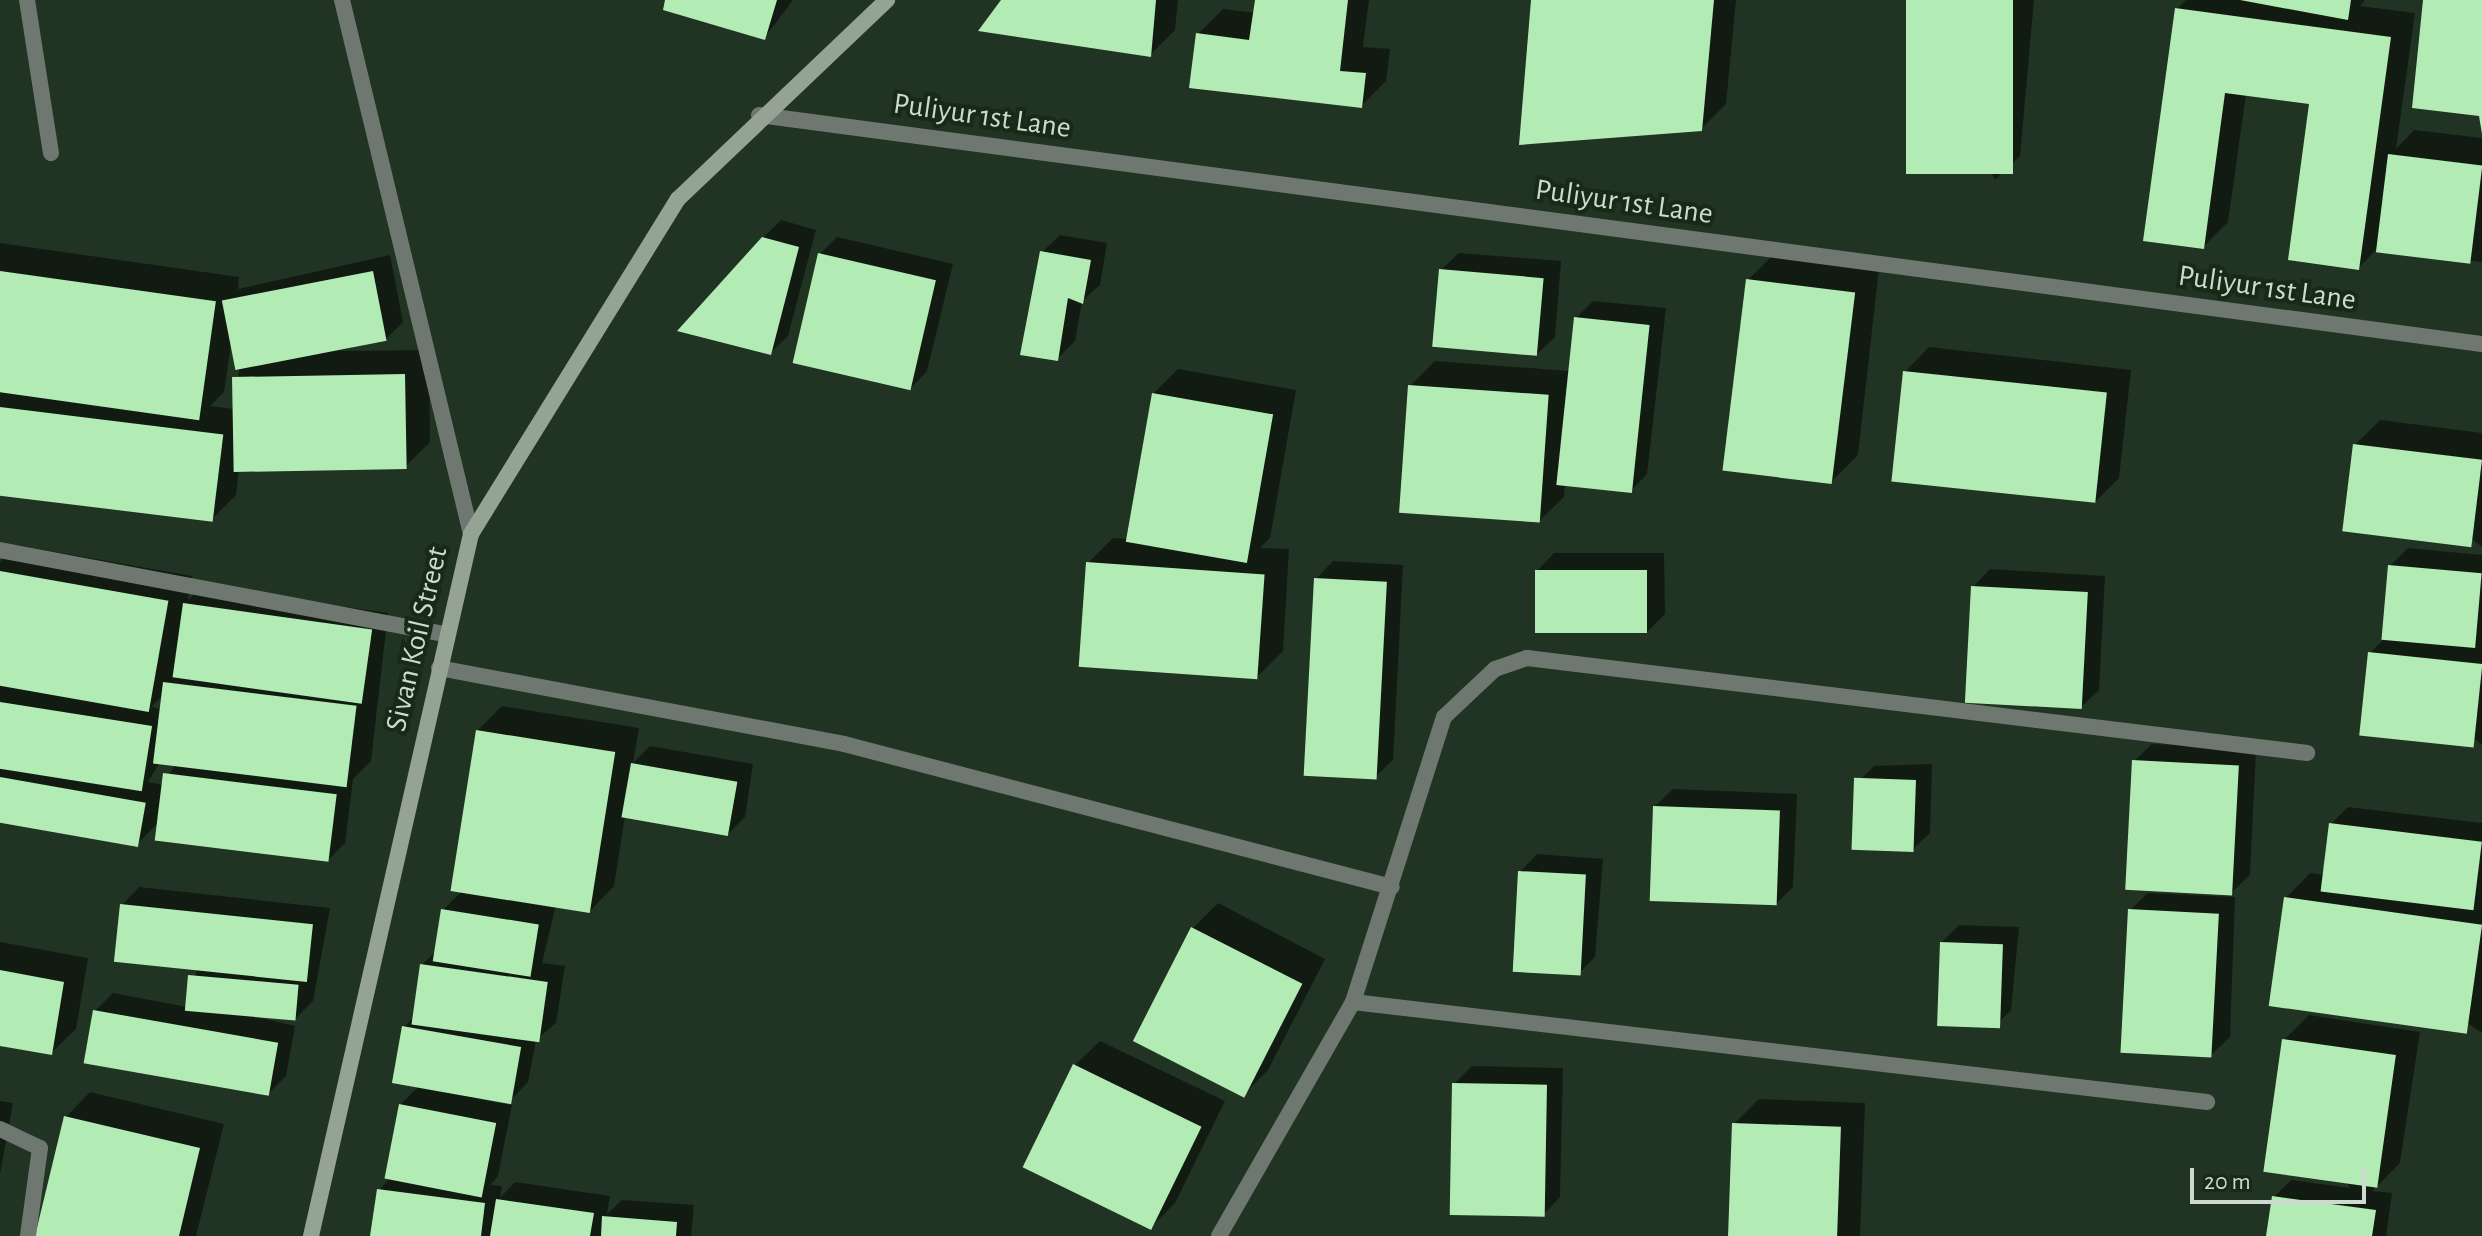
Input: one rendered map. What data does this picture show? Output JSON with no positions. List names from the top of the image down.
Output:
{
  "streets": {
    "street": ["Puliyur 1st Lane", "Sivan Koil Street"]
  },
  "crossings": [
    ["Puliyur 1st Lane", "Sivan Koil Street"]
  ],
  "scale_bar": "20 m"
}
